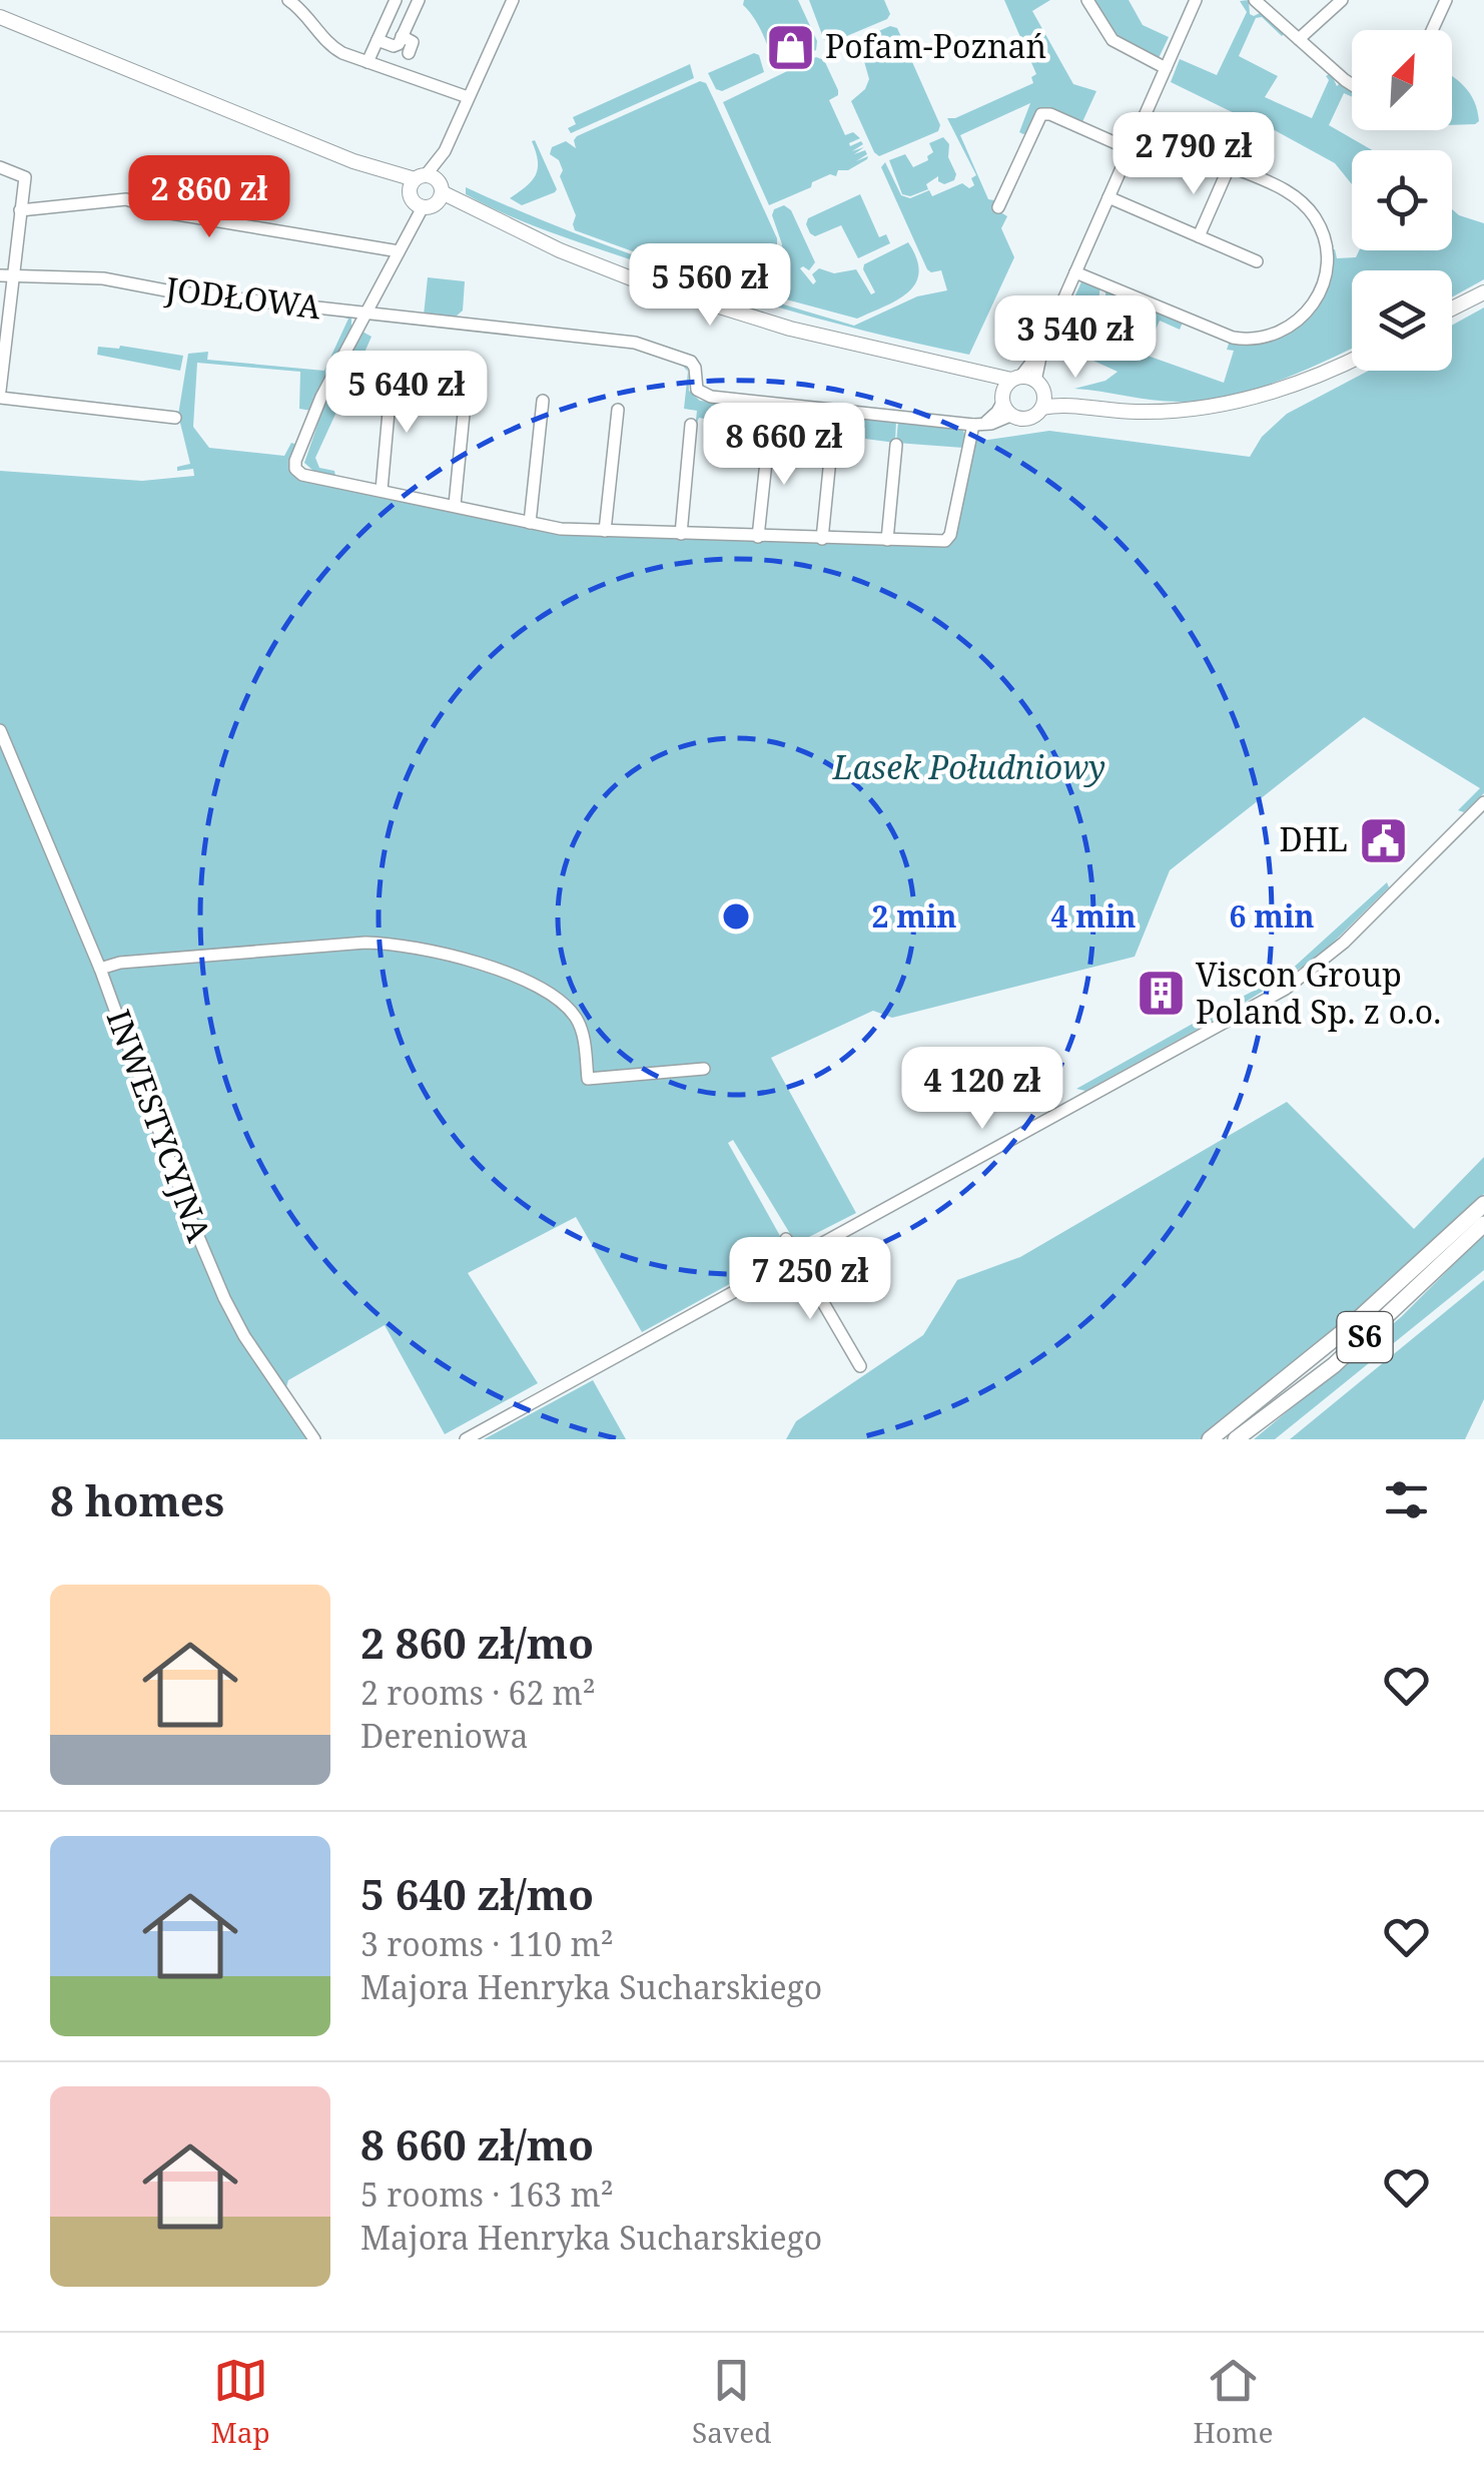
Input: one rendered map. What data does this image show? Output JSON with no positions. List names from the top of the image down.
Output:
{
  "streets": {
    "highway": ["S6"],
    "street": ["JODŁOWA", "INWESTYCYJNA"]
  },
  "parks": ["Lasek Południowy"],
  "places": {
    "shop": ["Pofam-Poznań"],
    "public building": ["DHL"],
    "building": ["Viscon Group Poland Sp. z o.o."]
  },
  "north": "top right",
  "page": {
    "price": [
      "2 790 zł",
      "2 860 zł",
      "5 560 zł",
      "3 540 zł",
      "5 640 zł",
      "8 660 zł",
      "4 120 zł",
      "7 250 zł"
    ],
    "heading": "8 homes",
    "list": [
      {
        "name": "2 860 zł/mo",
        "note": "2 rooms · 62 m² · Dereniowa"
      },
      {
        "name": "5 640 zł/mo",
        "note": "3 rooms · 110 m² · Majora Henryka Sucharskiego"
      },
      {
        "name": "8 660 zł/mo",
        "note": "5 rooms · 163 m² · Majora Henryka Sucharskiego"
      }
    ],
    "tabs": ["Map", "Saved", "Home"]
  },
  "rings": ["2 min", "4 min", "6 min"]
}
